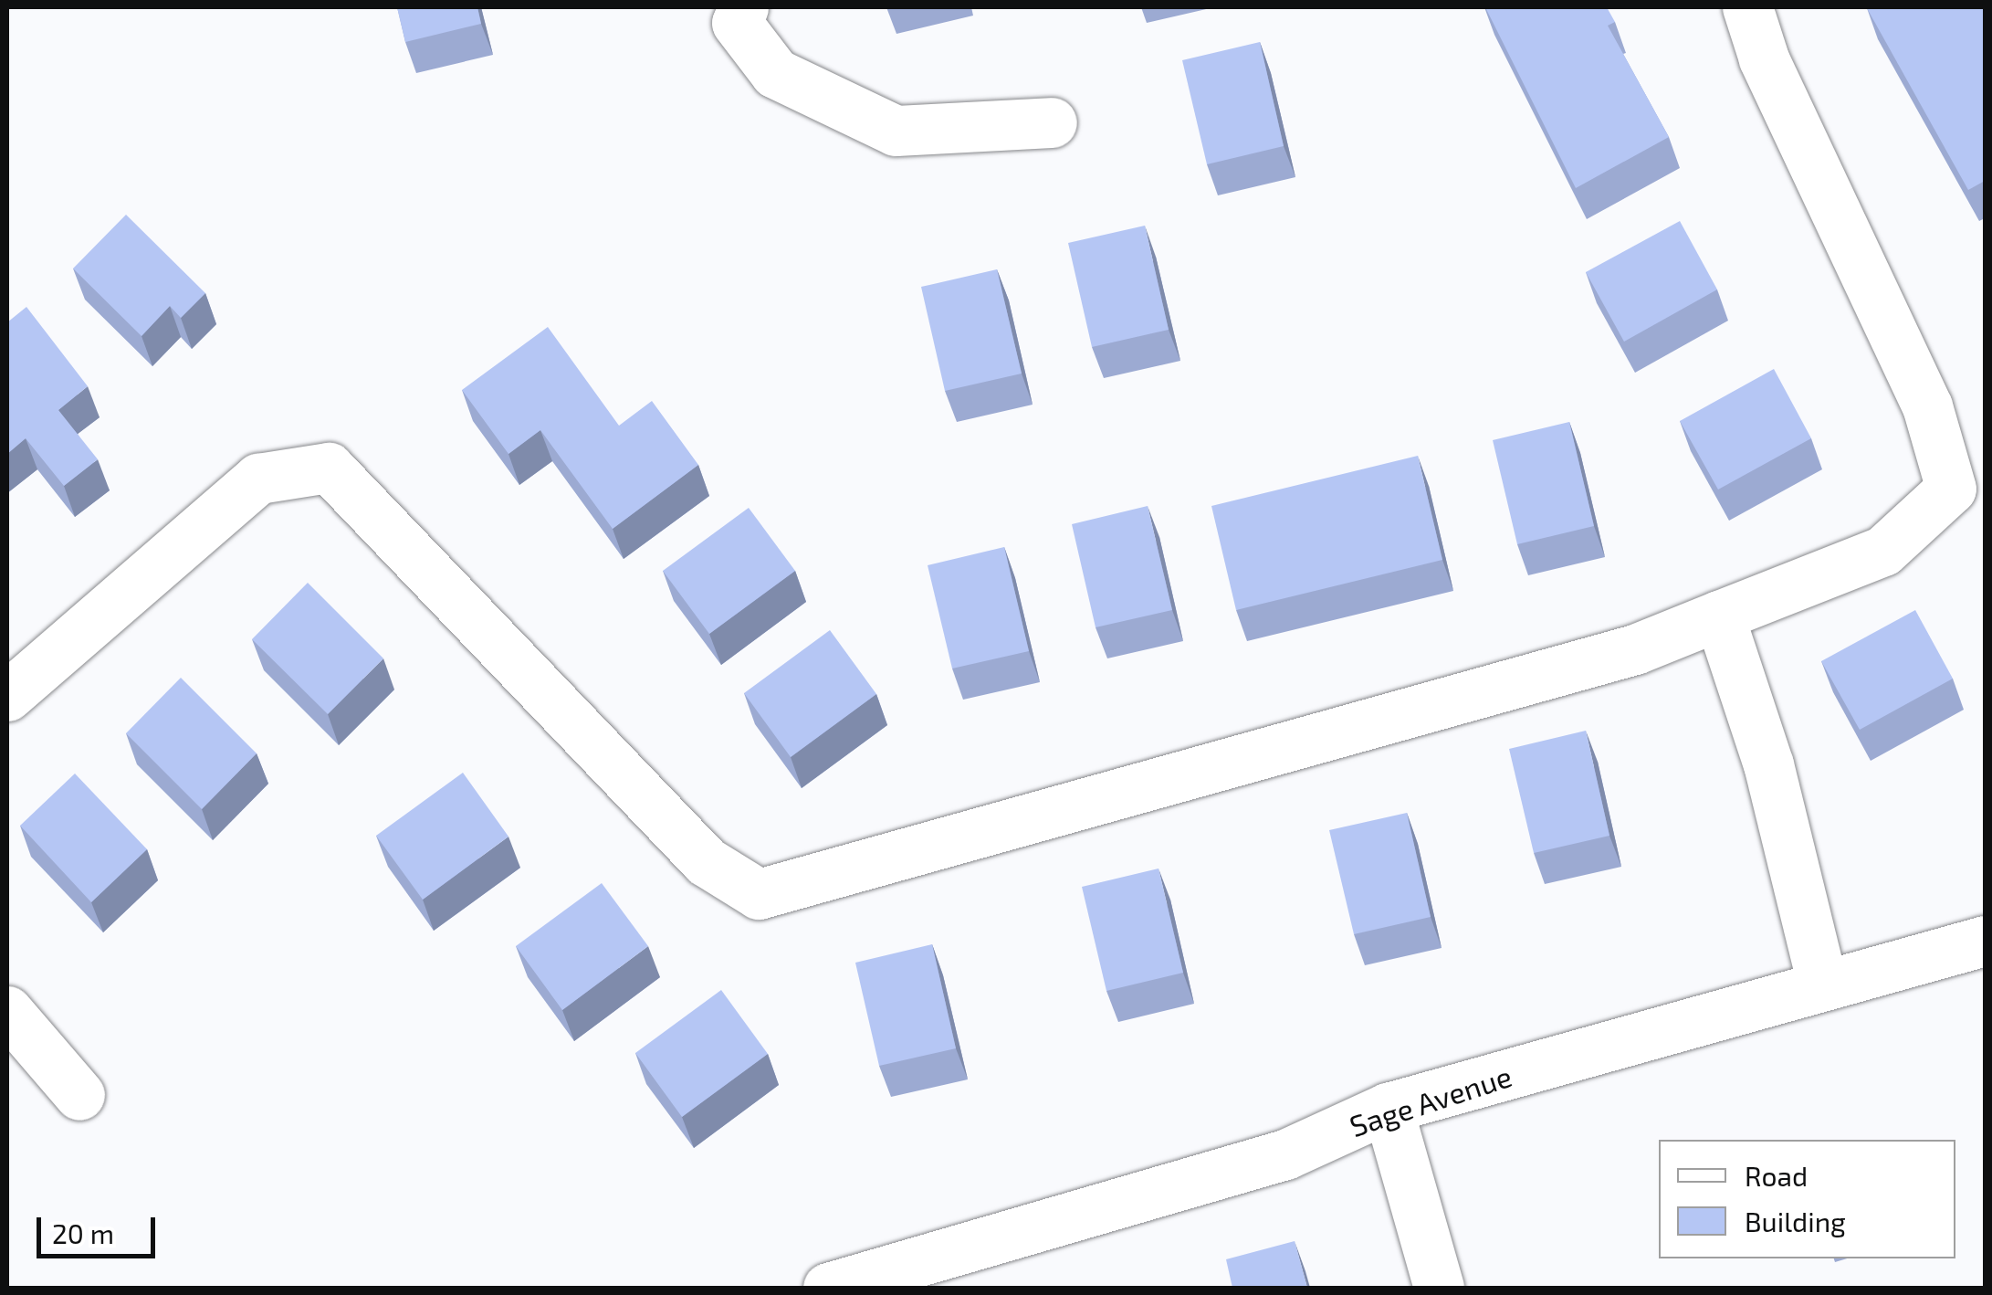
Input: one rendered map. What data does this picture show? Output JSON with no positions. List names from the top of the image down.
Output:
{
  "streets": {
    "street": ["Sage Avenue"]
  },
  "legend": ["Road", "Building"],
  "scale_bar": "20 m"
}
